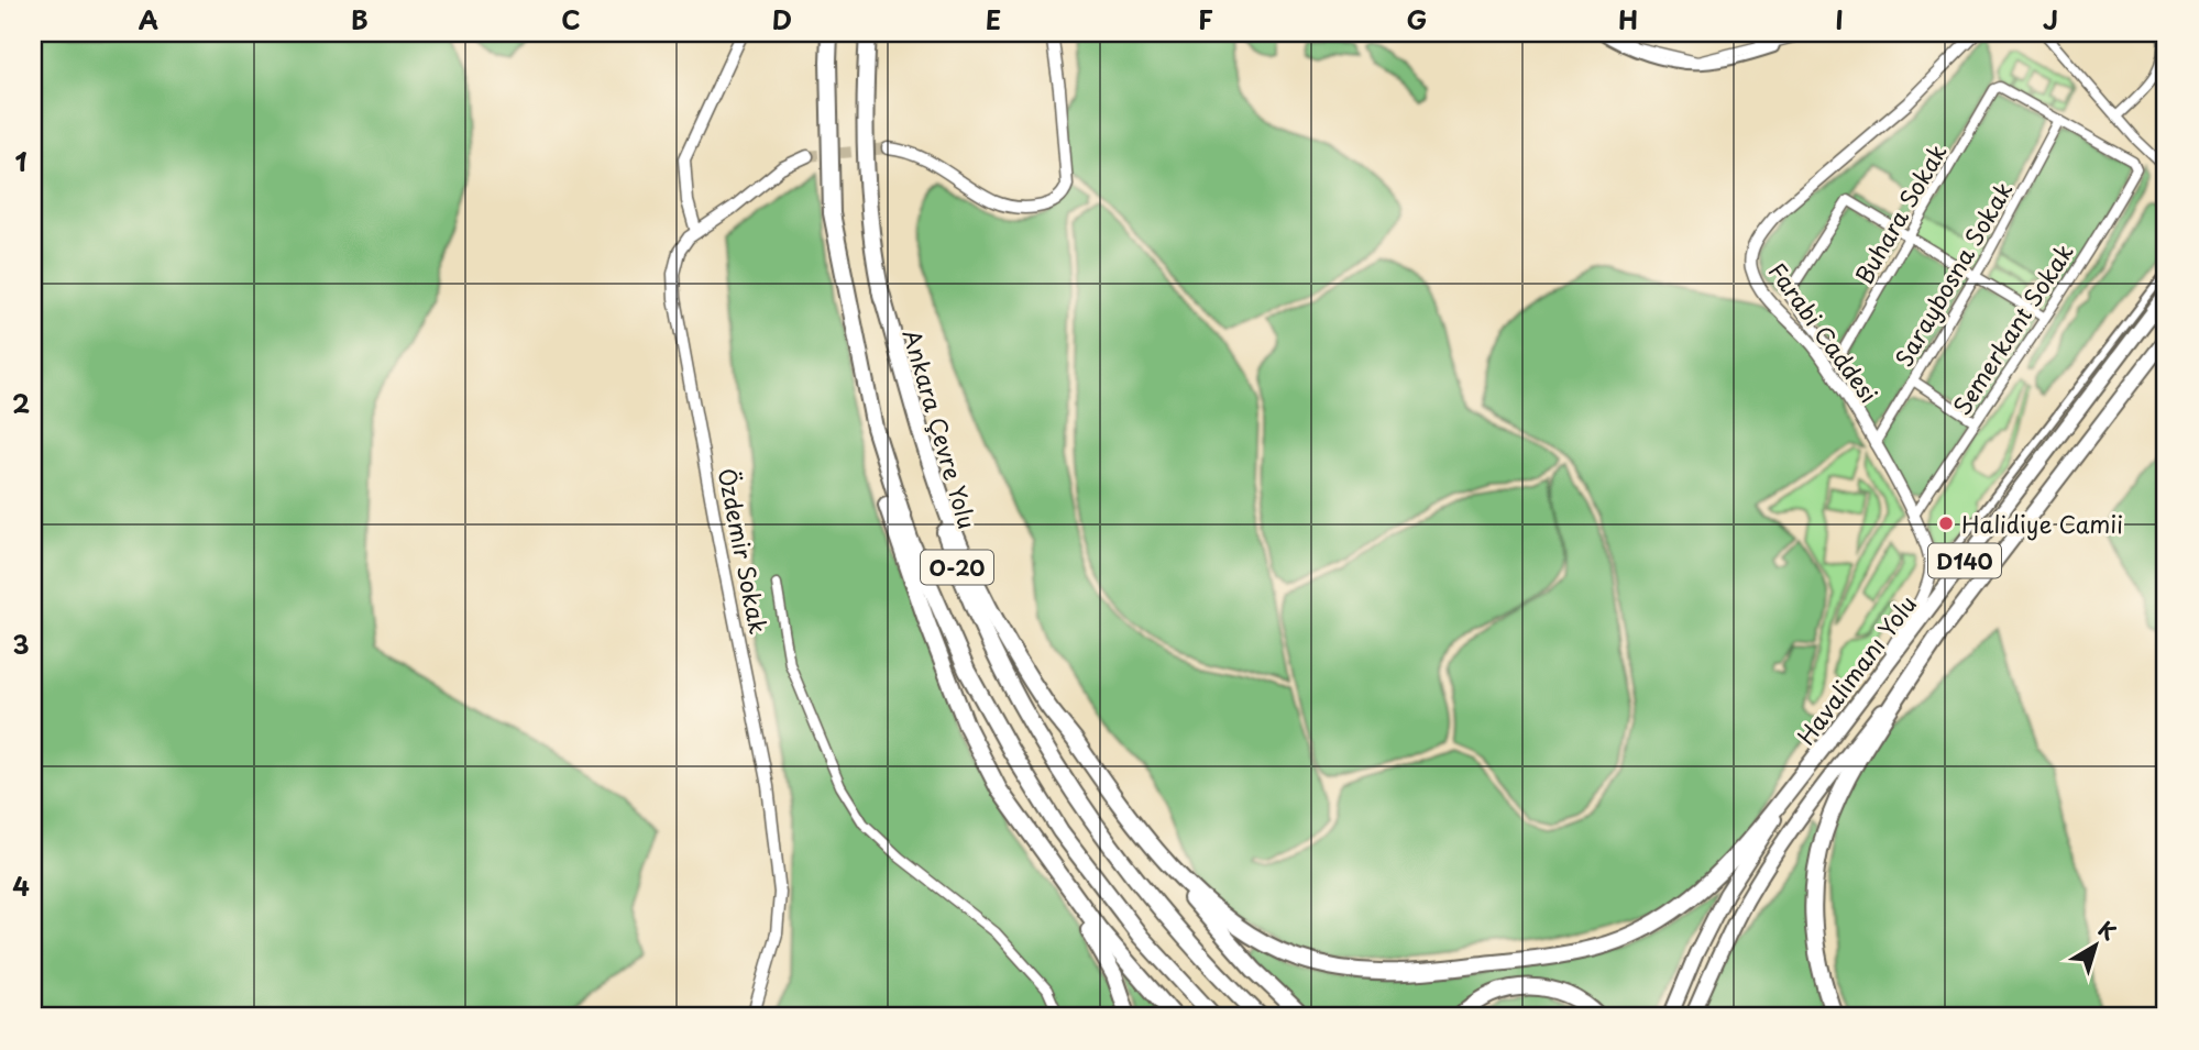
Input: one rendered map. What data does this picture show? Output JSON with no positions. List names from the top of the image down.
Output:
{
  "streets": {
    "highway": [
      "Ankara Çevre Yolu",
      "D140",
      "O-20",
      "Havalimanı Yolu"
    ],
    "street": [
      "Buhara Sokak",
      "Saraybosna Sokak",
      "Semerkant Sokak",
      "Farabi Caddesi",
      "Özdemir Sokak"
    ]
  },
  "crossings": [
    ["Buhara Sokak", "Saraybosna Sokak"],
    ["Buhara Sokak", "Semerkant Sokak"],
    ["Saraybosna Sokak", "Semerkant Sokak"],
    ["Saraybosna Sokak", "Farabi Caddesi"],
    ["Semerkant Sokak", "Farabi Caddesi"]
  ],
  "places": ["Halidiye Camii"],
  "north": "top right",
  "grid": {
    "columns": [
      "A",
      "B",
      "C",
      "D",
      "E",
      "F",
      "G",
      "H",
      "I",
      "J"
    ],
    "rows": [
      "1",
      "2",
      "3",
      "4"
    ]
  }
}
